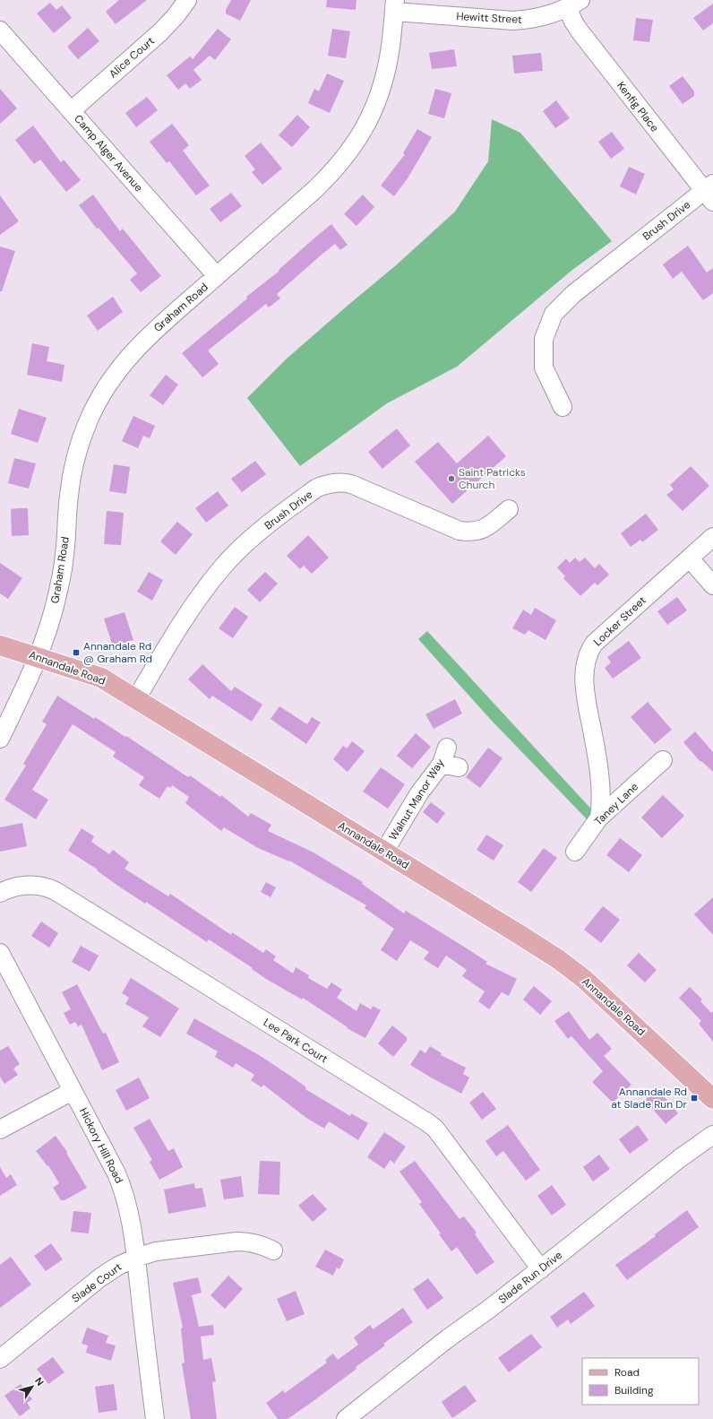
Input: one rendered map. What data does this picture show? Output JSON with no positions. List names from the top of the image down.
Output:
{
  "streets": {
    "main road": ["Annandale Road"],
    "street": [
      "Hewitt Street",
      "Alice Court",
      "Kenfig Place",
      "Camp Alger Avenue",
      "Brush Drive",
      "Graham Road",
      "Locker Street",
      "Walnut Manor Way",
      "Taney Lane",
      "Lee Park Court",
      "Hickory Hill Road",
      "Slade Run Drive",
      "Slade Court"
    ]
  },
  "crossings": [
    ["Hewitt Street", "Kenfig Place"],
    ["Hewitt Street", "Graham Road"],
    ["Alice Court", "Camp Alger Avenue"],
    ["Kenfig Place", "Brush Drive"],
    ["Camp Alger Avenue", "Graham Road"],
    ["Brush Drive", "Annandale Road"],
    ["Graham Road", "Annandale Road"],
    ["Locker Street", "Taney Lane"],
    ["Annandale Road", "Walnut Manor Way"],
    ["Lee Park Court", "Slade Run Drive"],
    ["Hickory Hill Road", "Slade Court"]
  ],
  "places": {
    "other": ["Saint Patricks Church"],
    "transit": ["Annandale Rd @ Graham Rd", "Annandale Rd at Slade Run Dr"]
  },
  "legend": ["Road", "Building"],
  "north": "top right"
}
